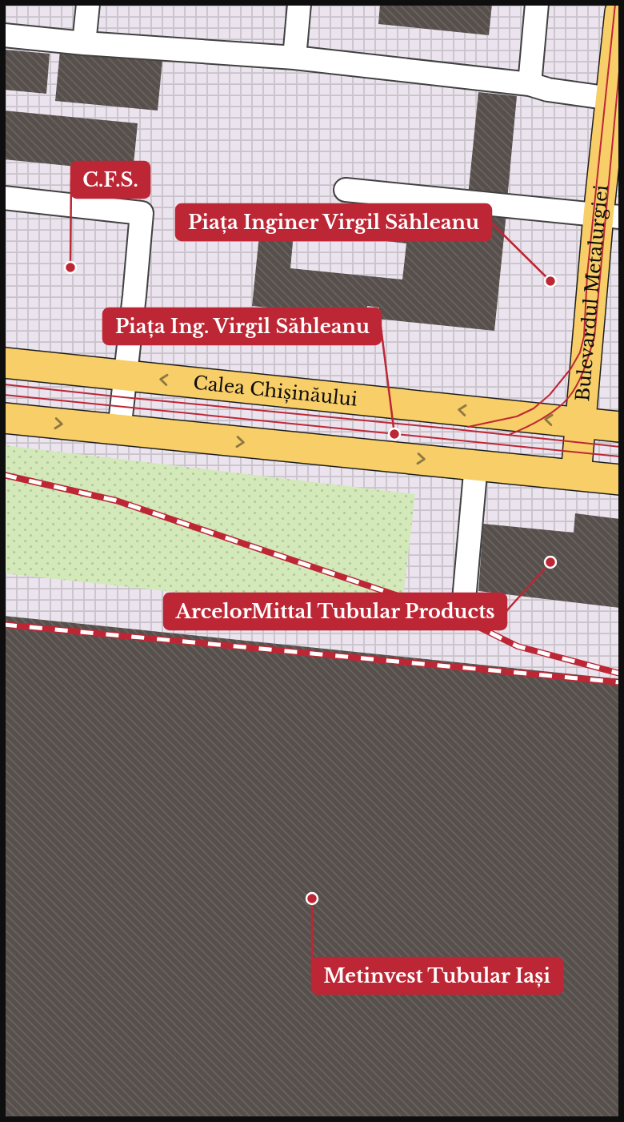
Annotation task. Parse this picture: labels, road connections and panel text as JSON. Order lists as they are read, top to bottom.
{
  "streets": {
    "main road": ["Bulevardul Metalurgiei", "Calea Chișinăului"]
  },
  "crossings": [
    ["Bulevardul Metalurgiei", "Calea Chișinăului"]
  ],
  "places": [
    "C.F.S.",
    "Piața Inginer Virgil Săhleanu",
    "Piața Ing. Virgil Săhleanu",
    "ArcelorMittal Tubular Products",
    "Metinvest Tubular Iași"
  ]
}
